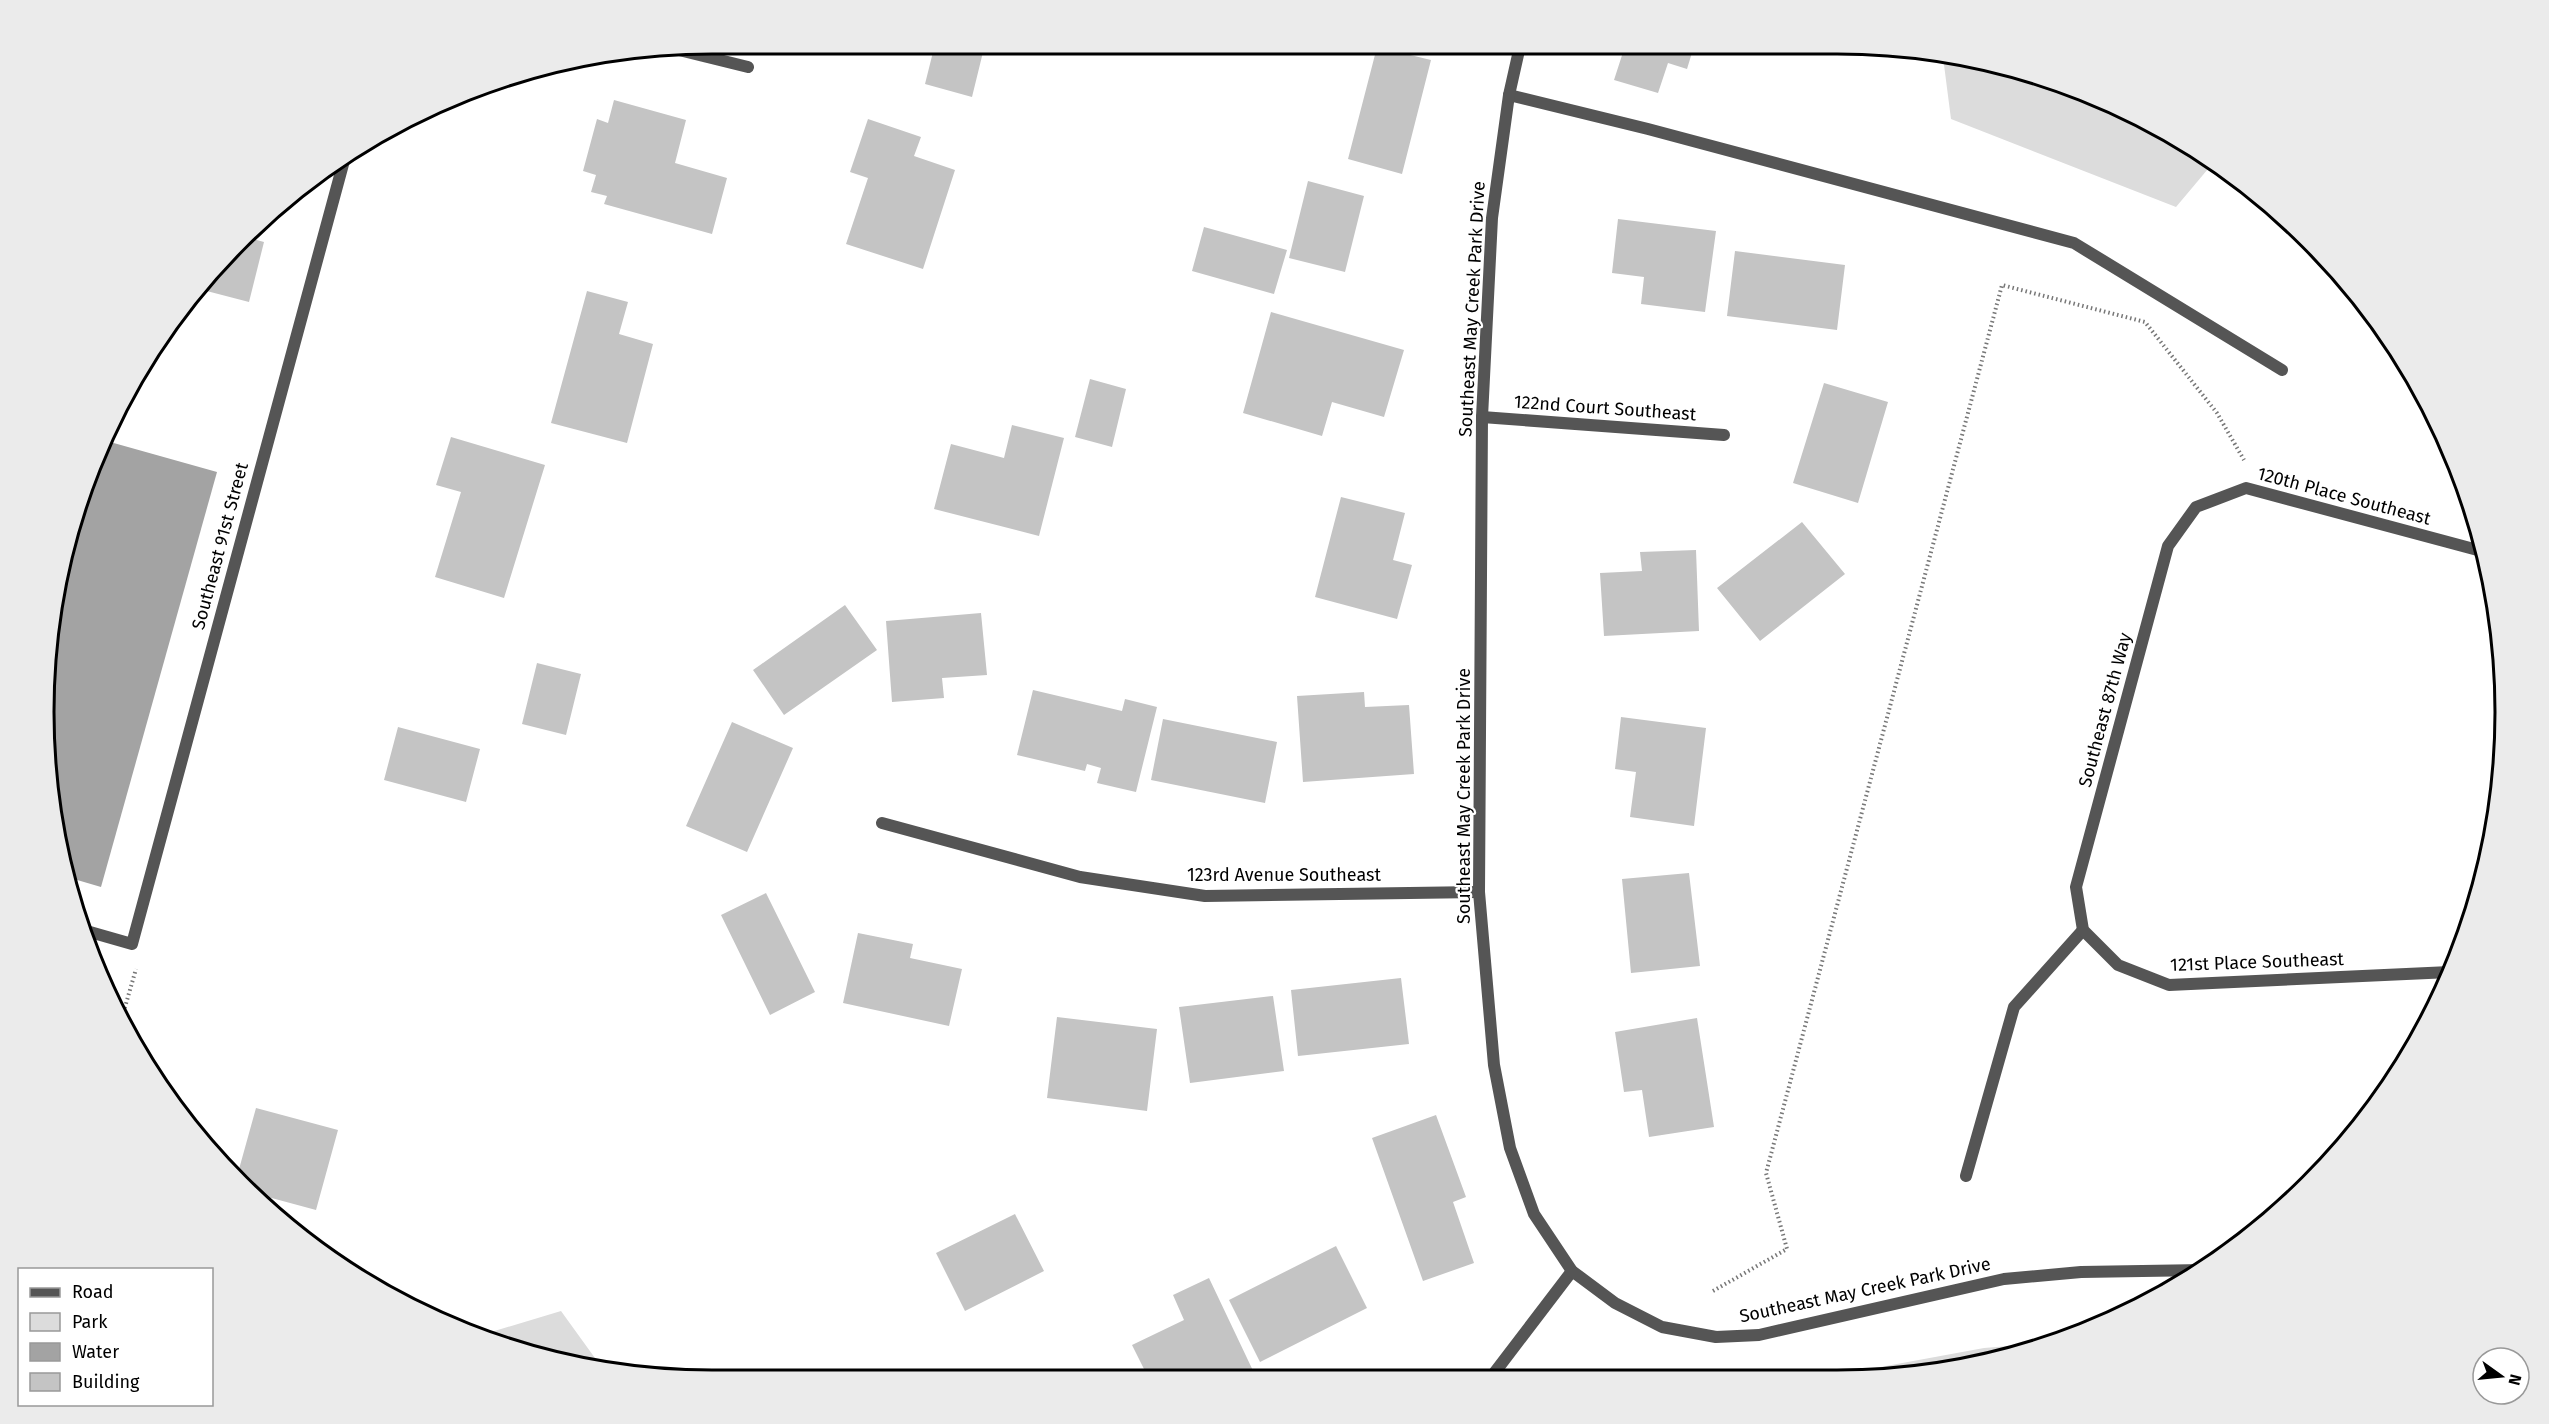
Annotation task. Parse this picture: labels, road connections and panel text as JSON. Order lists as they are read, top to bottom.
{
  "streets": {
    "street": [
      "Southeast May Creek Park Drive",
      "122nd Court Southeast",
      "120th Place Southeast",
      "Southeast 91st Street",
      "Southeast 87th Way",
      "123rd Avenue Southeast",
      "121st Place Southeast"
    ]
  },
  "crossings": [
    ["Southeast May Creek Park Drive", "122nd Court Southeast"],
    ["Southeast May Creek Park Drive", "123rd Avenue Southeast"],
    ["120th Place Southeast", "Southeast 87th Way"],
    ["Southeast 87th Way", "121st Place Southeast"]
  ],
  "legend": [
    "Road",
    "Park",
    "Water",
    "Building"
  ],
  "north": "right"
}
